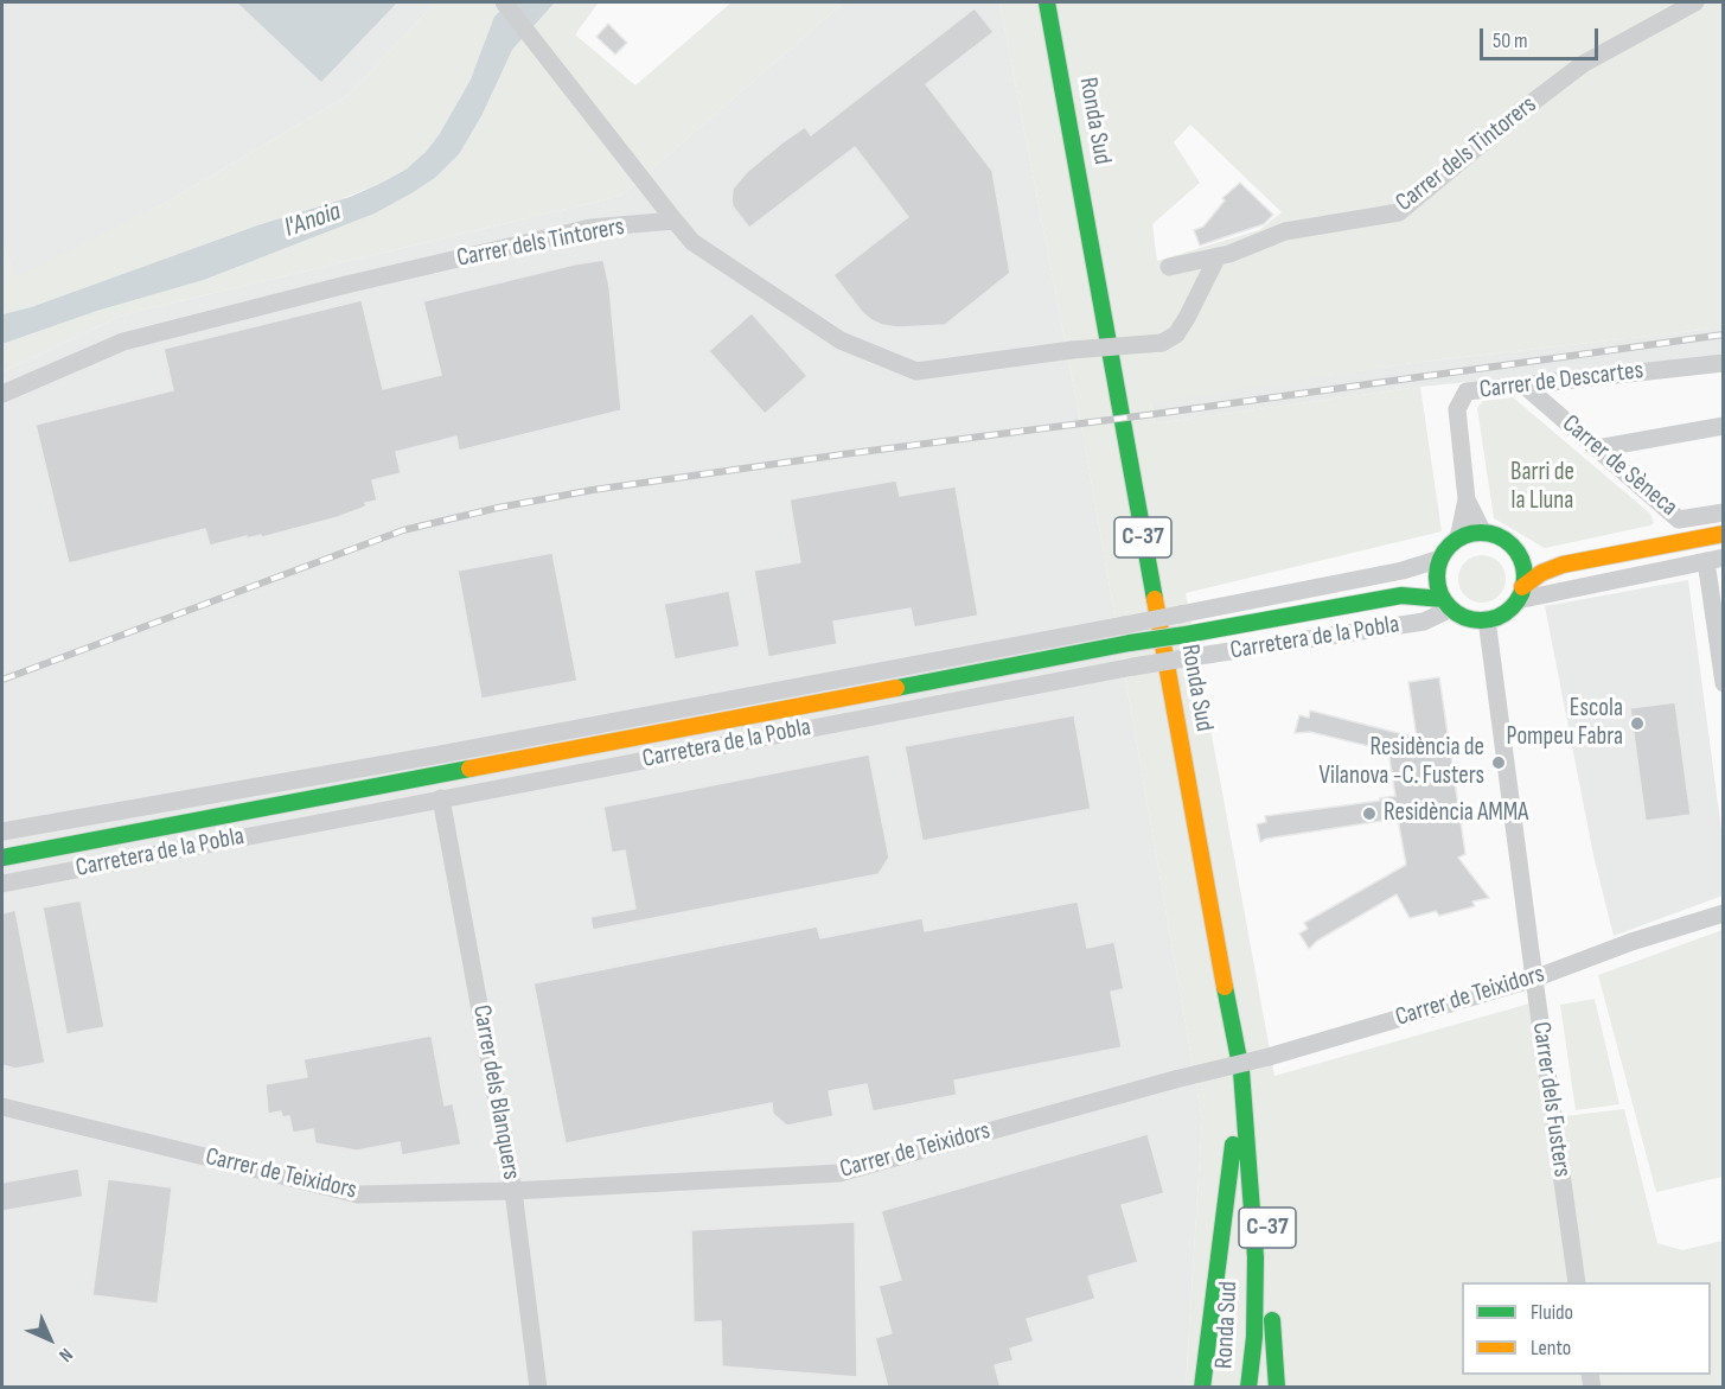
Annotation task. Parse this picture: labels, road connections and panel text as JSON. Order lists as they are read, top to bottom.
{
  "streets": {
    "main road": ["Ronda Sud", "C-37", "Carretera de la Pobla"],
    "street": [
      "Carrer dels Tintorers",
      "Carrer de Descartes",
      "Carrer de Sèneca",
      "Carrer de Teixidors",
      "Carrer dels Blanquers",
      "Carrer dels Fusters"
    ]
  },
  "crossings": [
    ["Ronda Sud", "C-37"],
    ["Carrer de Descartes", "Carrer de Sèneca"],
    ["Carrer de Descartes", "Carretera de la Pobla"],
    ["Carrer de Descartes", "Carrer dels Fusters"],
    ["Carretera de la Pobla", "Carrer dels Blanquers"],
    ["Carretera de la Pobla", "Carrer dels Fusters"],
    ["Carrer de Teixidors", "Carrer dels Blanquers"],
    ["Carrer de Teixidors", "Carrer dels Fusters"]
  ],
  "water": ["l'Anoia"],
  "parks": ["Barri de la Lluna"],
  "places": ["Escola Pompeu Fabra", "Residència de Vilanova -C. Fusters", "Residència AMMA"],
  "legend": ["Fluido", "Lento"],
  "scale_bar": "50 m",
  "north": "bottom right"
}
